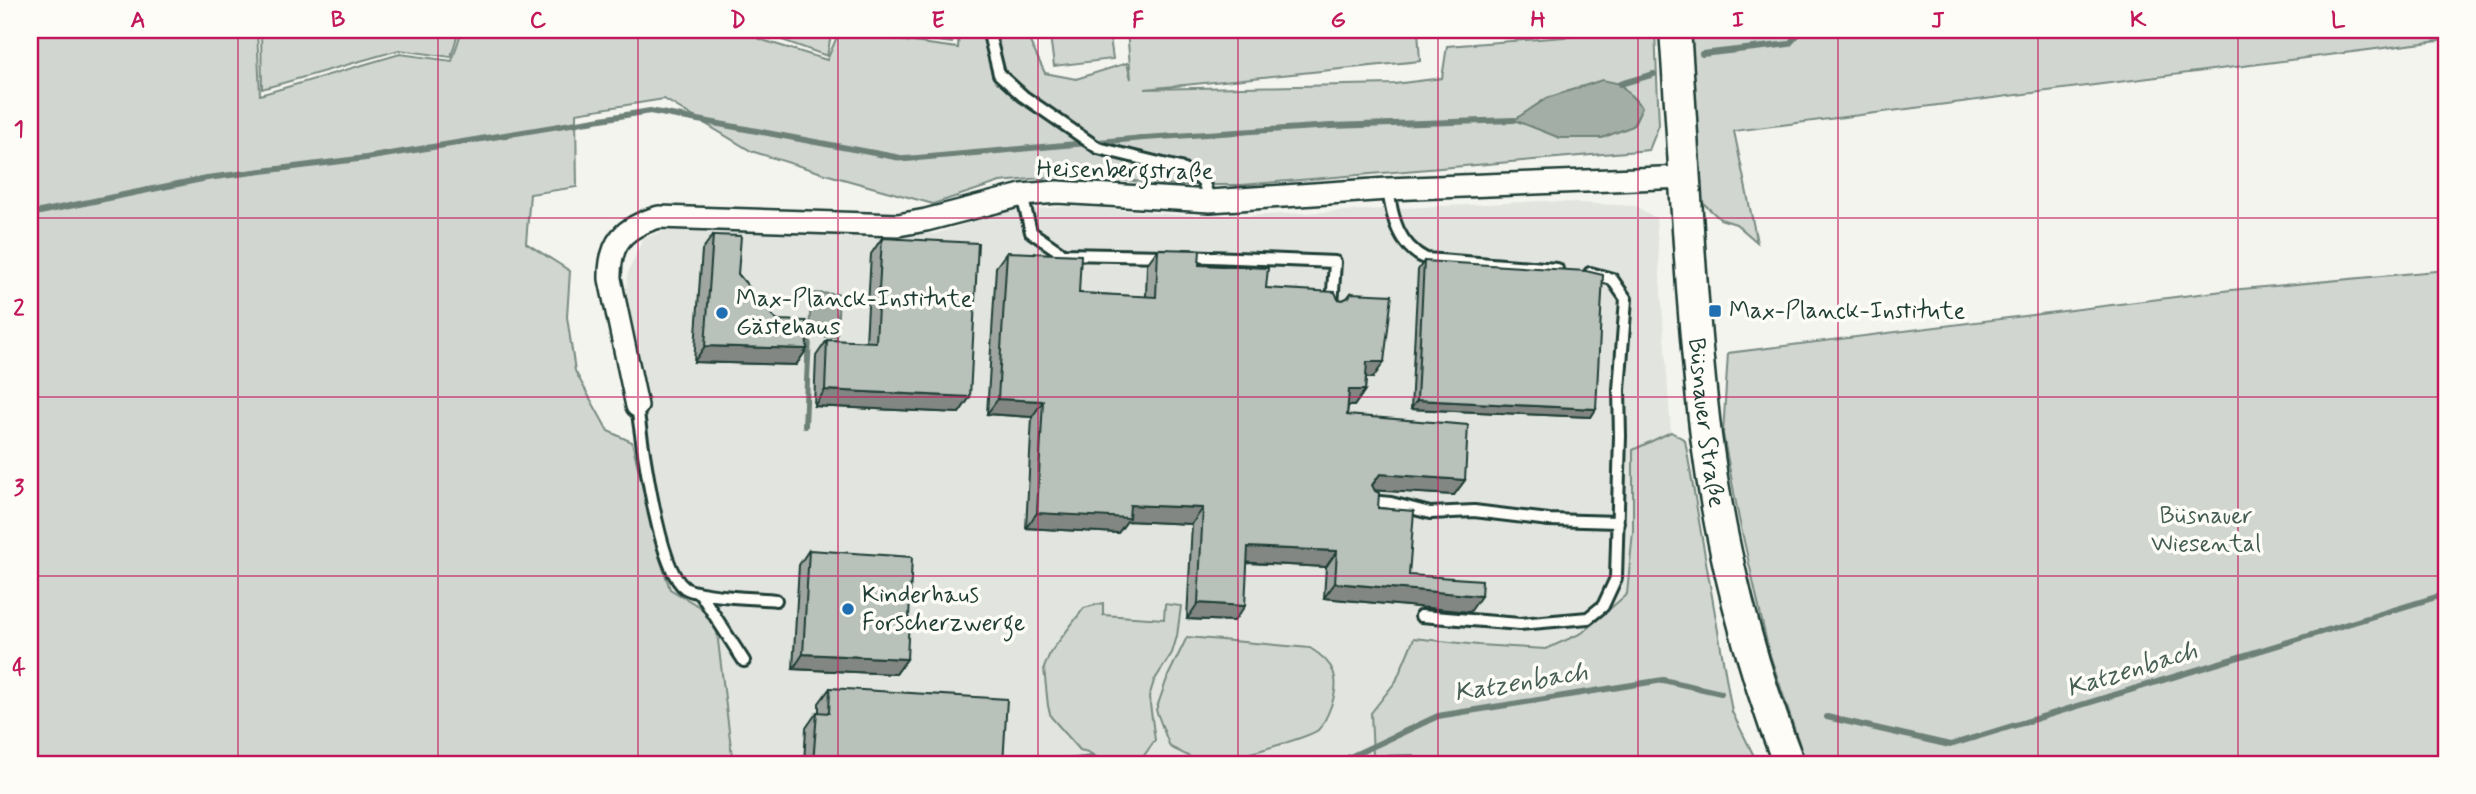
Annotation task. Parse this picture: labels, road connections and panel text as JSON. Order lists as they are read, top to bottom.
{
  "streets": {
    "street": ["Heisenbergstraße", "Büsnauer Straße"]
  },
  "crossings": [
    ["Heisenbergstraße", "Büsnauer Straße"]
  ],
  "water": ["Katzenbach"],
  "parks": ["Büsnauer Wiesental"],
  "places": {
    "transit": ["Max-Planck-Institute"],
    "other": ["Max-Planck-Institute Gästehaus", "Kinderhaus Forscherzwerge"]
  },
  "grid": {
    "columns": [
      "A",
      "B",
      "C",
      "D",
      "E",
      "F",
      "G",
      "H",
      "I",
      "J",
      "K",
      "L"
    ],
    "rows": [
      "1",
      "2",
      "3",
      "4"
    ]
  }
}
